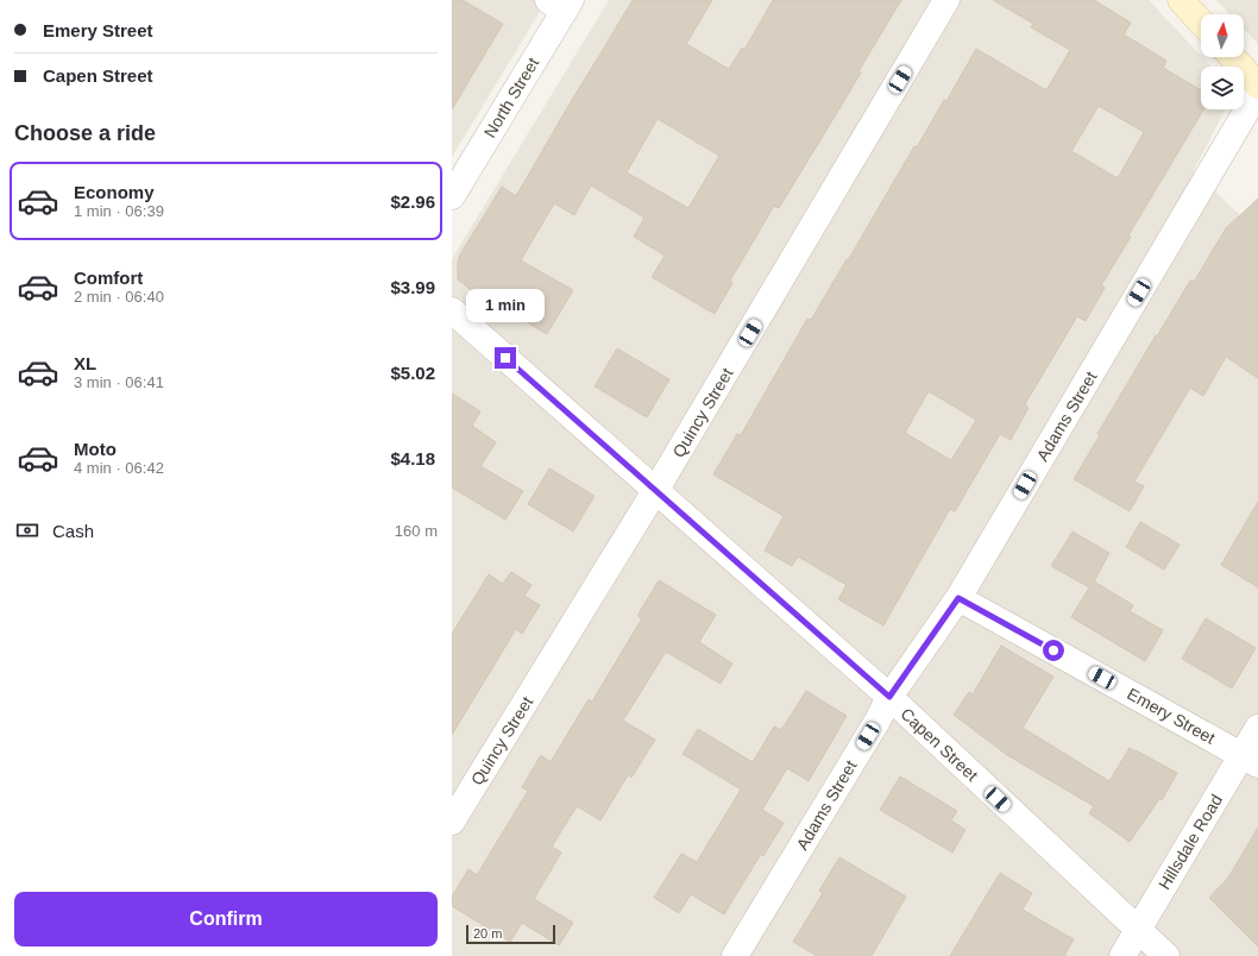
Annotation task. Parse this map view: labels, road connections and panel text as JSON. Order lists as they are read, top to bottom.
{
  "streets": {
    "street": [
      "North Street",
      "Quincy Street",
      "Adams Street",
      "Emery Street",
      "Capen Street",
      "Hillsdale Road"
    ]
  },
  "crossings": [
    ["Quincy Street", "Capen Street"],
    ["Adams Street", "Emery Street"],
    ["Adams Street", "Capen Street"],
    ["Emery Street", "Hillsdale Road"],
    ["Capen Street", "Hillsdale Road"]
  ],
  "scale_bar": "20 m",
  "north": "top",
  "page": {
    "banner": ["Emery Street", "Capen Street"],
    "heading": "Choose a ride",
    "list": [
      {
        "name": "Economy",
        "note": "1 min · 06:39",
        "value": "$2.96"
      },
      {
        "name": "Comfort",
        "note": "2 min · 06:40",
        "value": "$3.99"
      },
      {
        "name": "XL",
        "note": "3 min · 06:41",
        "value": "$5.02"
      },
      {
        "name": "Moto",
        "note": "4 min · 06:42",
        "value": "$4.18"
      }
    ],
    "bubble": "1 min",
    "pay": ["Cash", "160 m"],
    "buttons": "Confirm",
    "scale": "20 m"
  }
}
